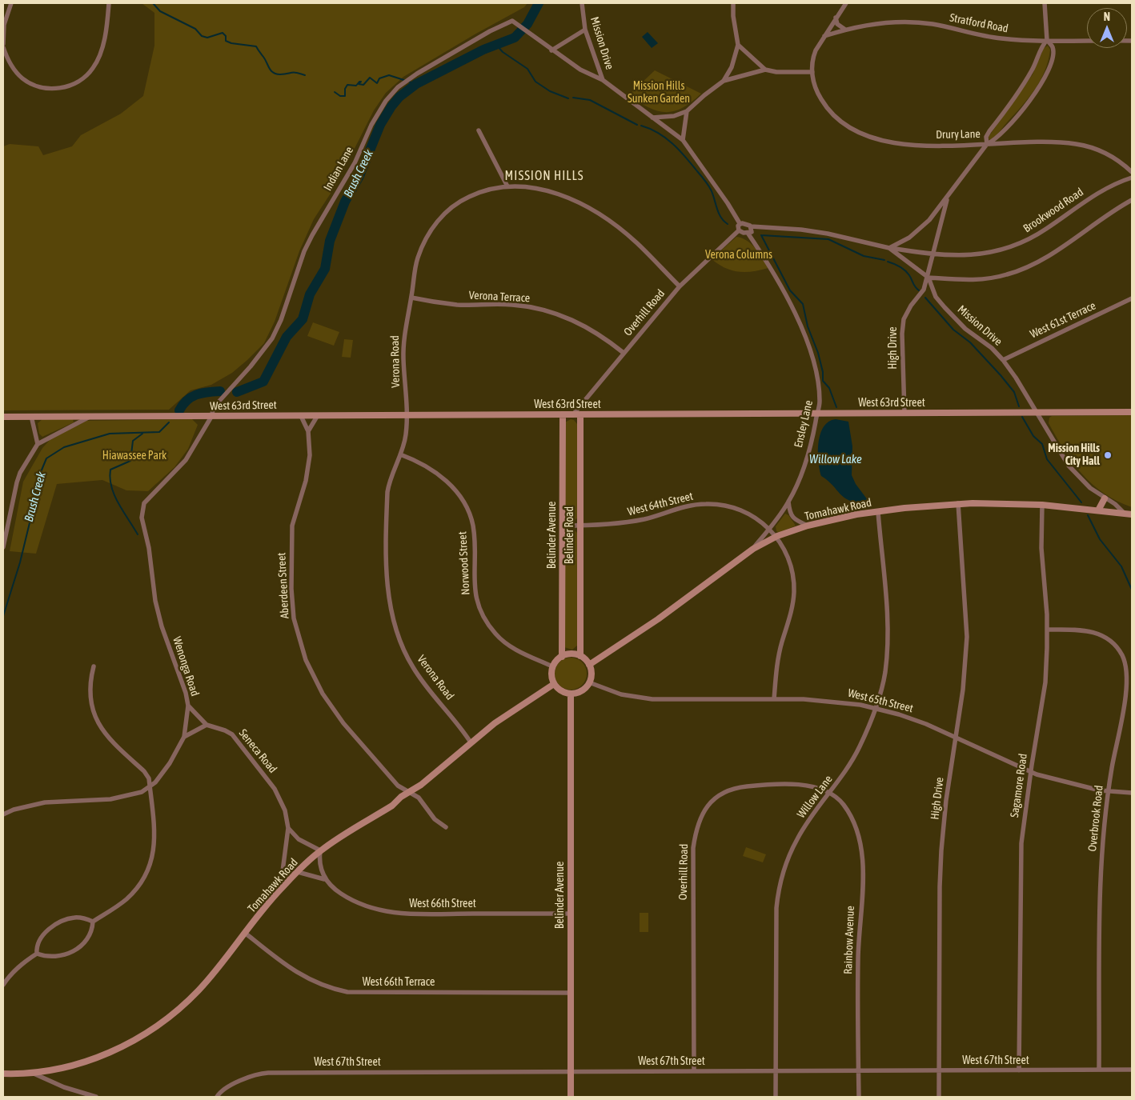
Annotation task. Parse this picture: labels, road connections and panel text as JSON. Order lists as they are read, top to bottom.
{
  "streets": {
    "street": [
      "Stratford Road",
      "Mission Drive",
      "Drury Lane",
      "Indian Lane",
      "Brookwood Road",
      "Verona Terrace",
      "Overhill Road",
      "West 61st Terrace",
      "High Drive",
      "Verona Road",
      "West 63rd Street",
      "Ensley Lane",
      "West 64th Street",
      "Tomahawk Road",
      "Belinder Avenue",
      "Belinder Road",
      "Norwood Street",
      "Aberdeen Street",
      "Wenonga Road",
      "West 65th Street",
      "Seneca Road",
      "Sagamore Road",
      "Willow Lane",
      "Overbrook Road",
      "West 66th Street",
      "Rainbow Avenue",
      "West 66th Terrace",
      "West 67th Street"
    ]
  },
  "crossings": [
    ["Stratford Road", "High Drive"],
    ["Mission Drive", "Indian Lane"],
    ["Mission Drive", "West 61st Terrace"],
    ["Mission Drive", "High Drive"],
    ["Mission Drive", "West 63rd Street"],
    ["Mission Drive", "Tomahawk Road"],
    ["Drury Lane", "High Drive"],
    ["Indian Lane", "West 63rd Street"],
    ["Indian Lane", "Wenonga Road"],
    ["Brookwood Road", "High Drive"],
    ["Verona Terrace", "Overhill Road"],
    ["Verona Terrace", "Verona Road"],
    ["Overhill Road", "Verona Road"],
    ["Overhill Road", "West 63rd Street"],
    ["Overhill Road", "Willow Lane"],
    ["Overhill Road", "Rainbow Avenue"],
    ["Overhill Road", "West 67th Street"],
    ["High Drive", "West 63rd Street"],
    ["High Drive", "Tomahawk Road"],
    ["High Drive", "West 65th Street"],
    ["High Drive", "West 67th Street"],
    ["Verona Road", "West 63rd Street"],
    ["Verona Road", "Tomahawk Road"],
    ["Verona Road", "Norwood Street"],
    ["West 63rd Street", "Ensley Lane"],
    ["West 63rd Street", "Belinder Avenue"],
    ["West 63rd Street", "Belinder Road"],
    ["West 63rd Street", "Aberdeen Street"],
    ["West 63rd Street", "Wenonga Road"],
    ["Ensley Lane", "West 64th Street"],
    ["Ensley Lane", "Tomahawk Road"],
    ["West 64th Street", "Tomahawk Road"],
    ["West 64th Street", "Belinder Avenue"],
    ["West 64th Street", "Belinder Road"],
    ["Tomahawk Road", "Belinder Avenue"],
    ["Tomahawk Road", "Belinder Road"],
    ["Tomahawk Road", "Norwood Street"],
    ["Tomahawk Road", "Aberdeen Street"],
    ["Tomahawk Road", "West 65th Street"],
    ["Tomahawk Road", "Seneca Road"],
    ["Tomahawk Road", "Sagamore Road"],
    ["Tomahawk Road", "Willow Lane"],
    ["Tomahawk Road", "West 66th Street"],
    ["Tomahawk Road", "West 66th Terrace"],
    ["Belinder Avenue", "Belinder Road"],
    ["Belinder Avenue", "Norwood Street"],
    ["Belinder Avenue", "West 65th Street"],
    ["Belinder Avenue", "West 66th Street"],
    ["Belinder Avenue", "West 66th Terrace"],
    ["Belinder Avenue", "West 67th Street"],
    ["Belinder Road", "Norwood Street"],
    ["Belinder Road", "West 65th Street"],
    ["Norwood Street", "West 65th Street"],
    ["West 65th Street", "Sagamore Road"],
    ["West 65th Street", "Willow Lane"],
    ["West 65th Street", "Overbrook Road"],
    ["Sagamore Road", "Overbrook Road"],
    ["Sagamore Road", "West 67th Street"],
    ["Willow Lane", "Rainbow Avenue"],
    ["Willow Lane", "West 67th Street"],
    ["Overbrook Road", "West 67th Street"],
    ["Rainbow Avenue", "West 67th Street"]
  ],
  "districts": ["MISSION HILLS"],
  "water": ["Brush Creek", "Willow Lake"],
  "parks": ["Mission Hills Sunken Garden", "Verona Columns", "Hiawassee Park"],
  "places": ["Mission Hills City Hall"],
  "north": "top"
}
